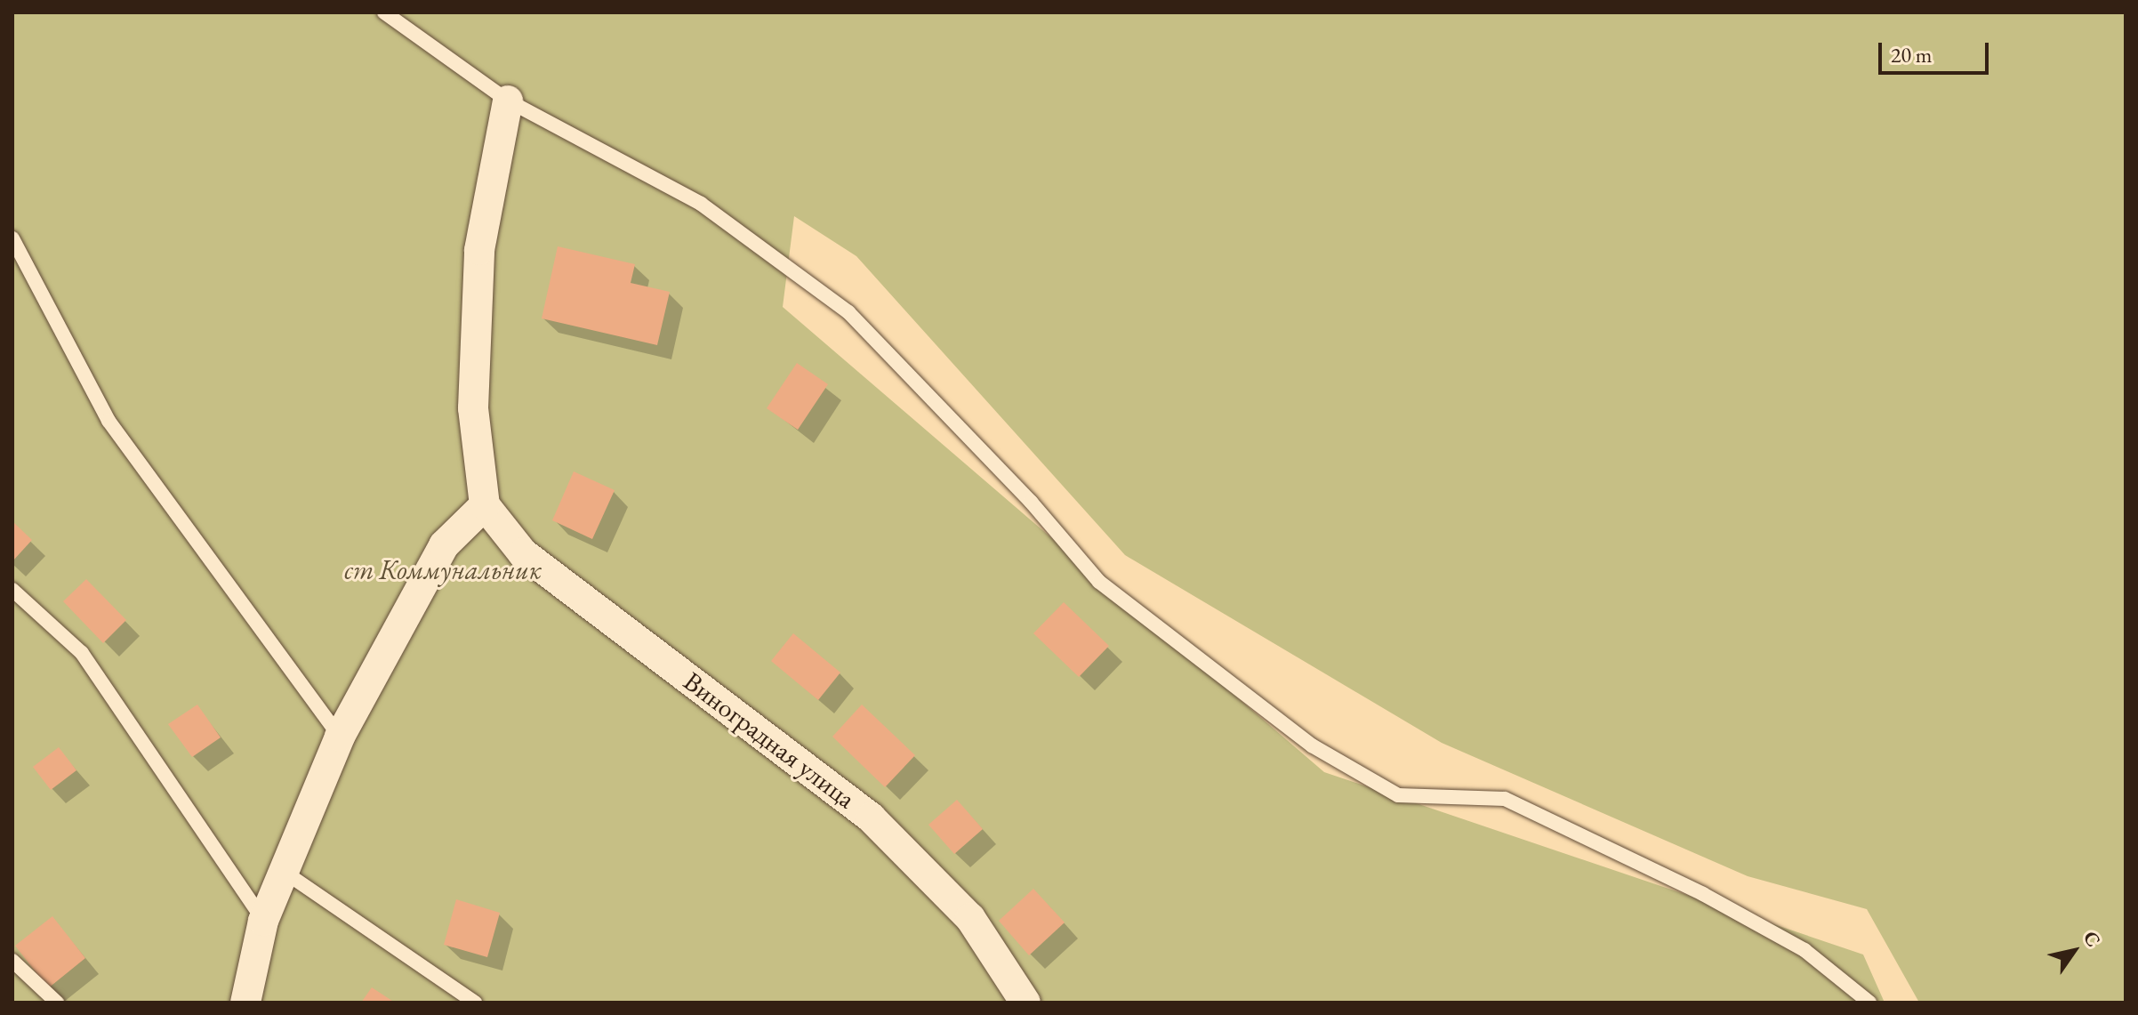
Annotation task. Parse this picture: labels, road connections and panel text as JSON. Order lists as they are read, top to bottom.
{
  "streets": {
    "street": ["Виноградная улица"]
  },
  "parks": ["ст Коммунальник"],
  "scale_bar": "20 m",
  "north": "top right"
}
